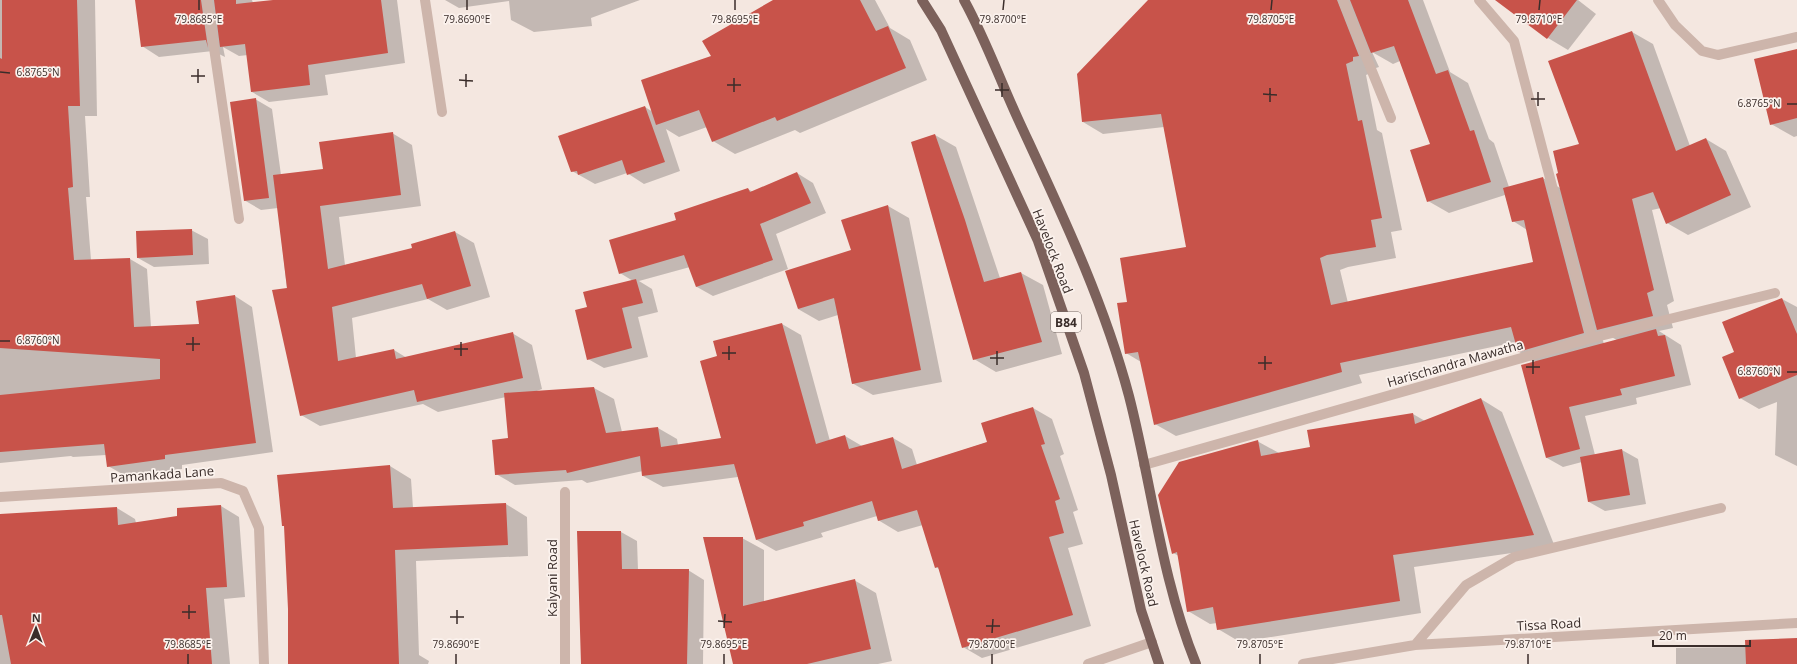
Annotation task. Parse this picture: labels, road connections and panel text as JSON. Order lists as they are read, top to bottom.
{
  "streets": {
    "main road": ["Havelock Road", "B84"],
    "street": [
      "Harischandra Mawatha",
      "Pamankada Lane",
      "Kalyani Road",
      "Tissa Road"
    ]
  },
  "crossings": [
    ["Havelock Road", "Harischandra Mawatha"]
  ],
  "scale_bar": "20 m",
  "north": "top",
  "coordinates": [
    "79.8685°E",
    "79.8690°E",
    "79.8695°E",
    "79.8700°E",
    "79.8705°E",
    "79.8710°E",
    "6.8765°N",
    "6.8760°N"
  ]
}
